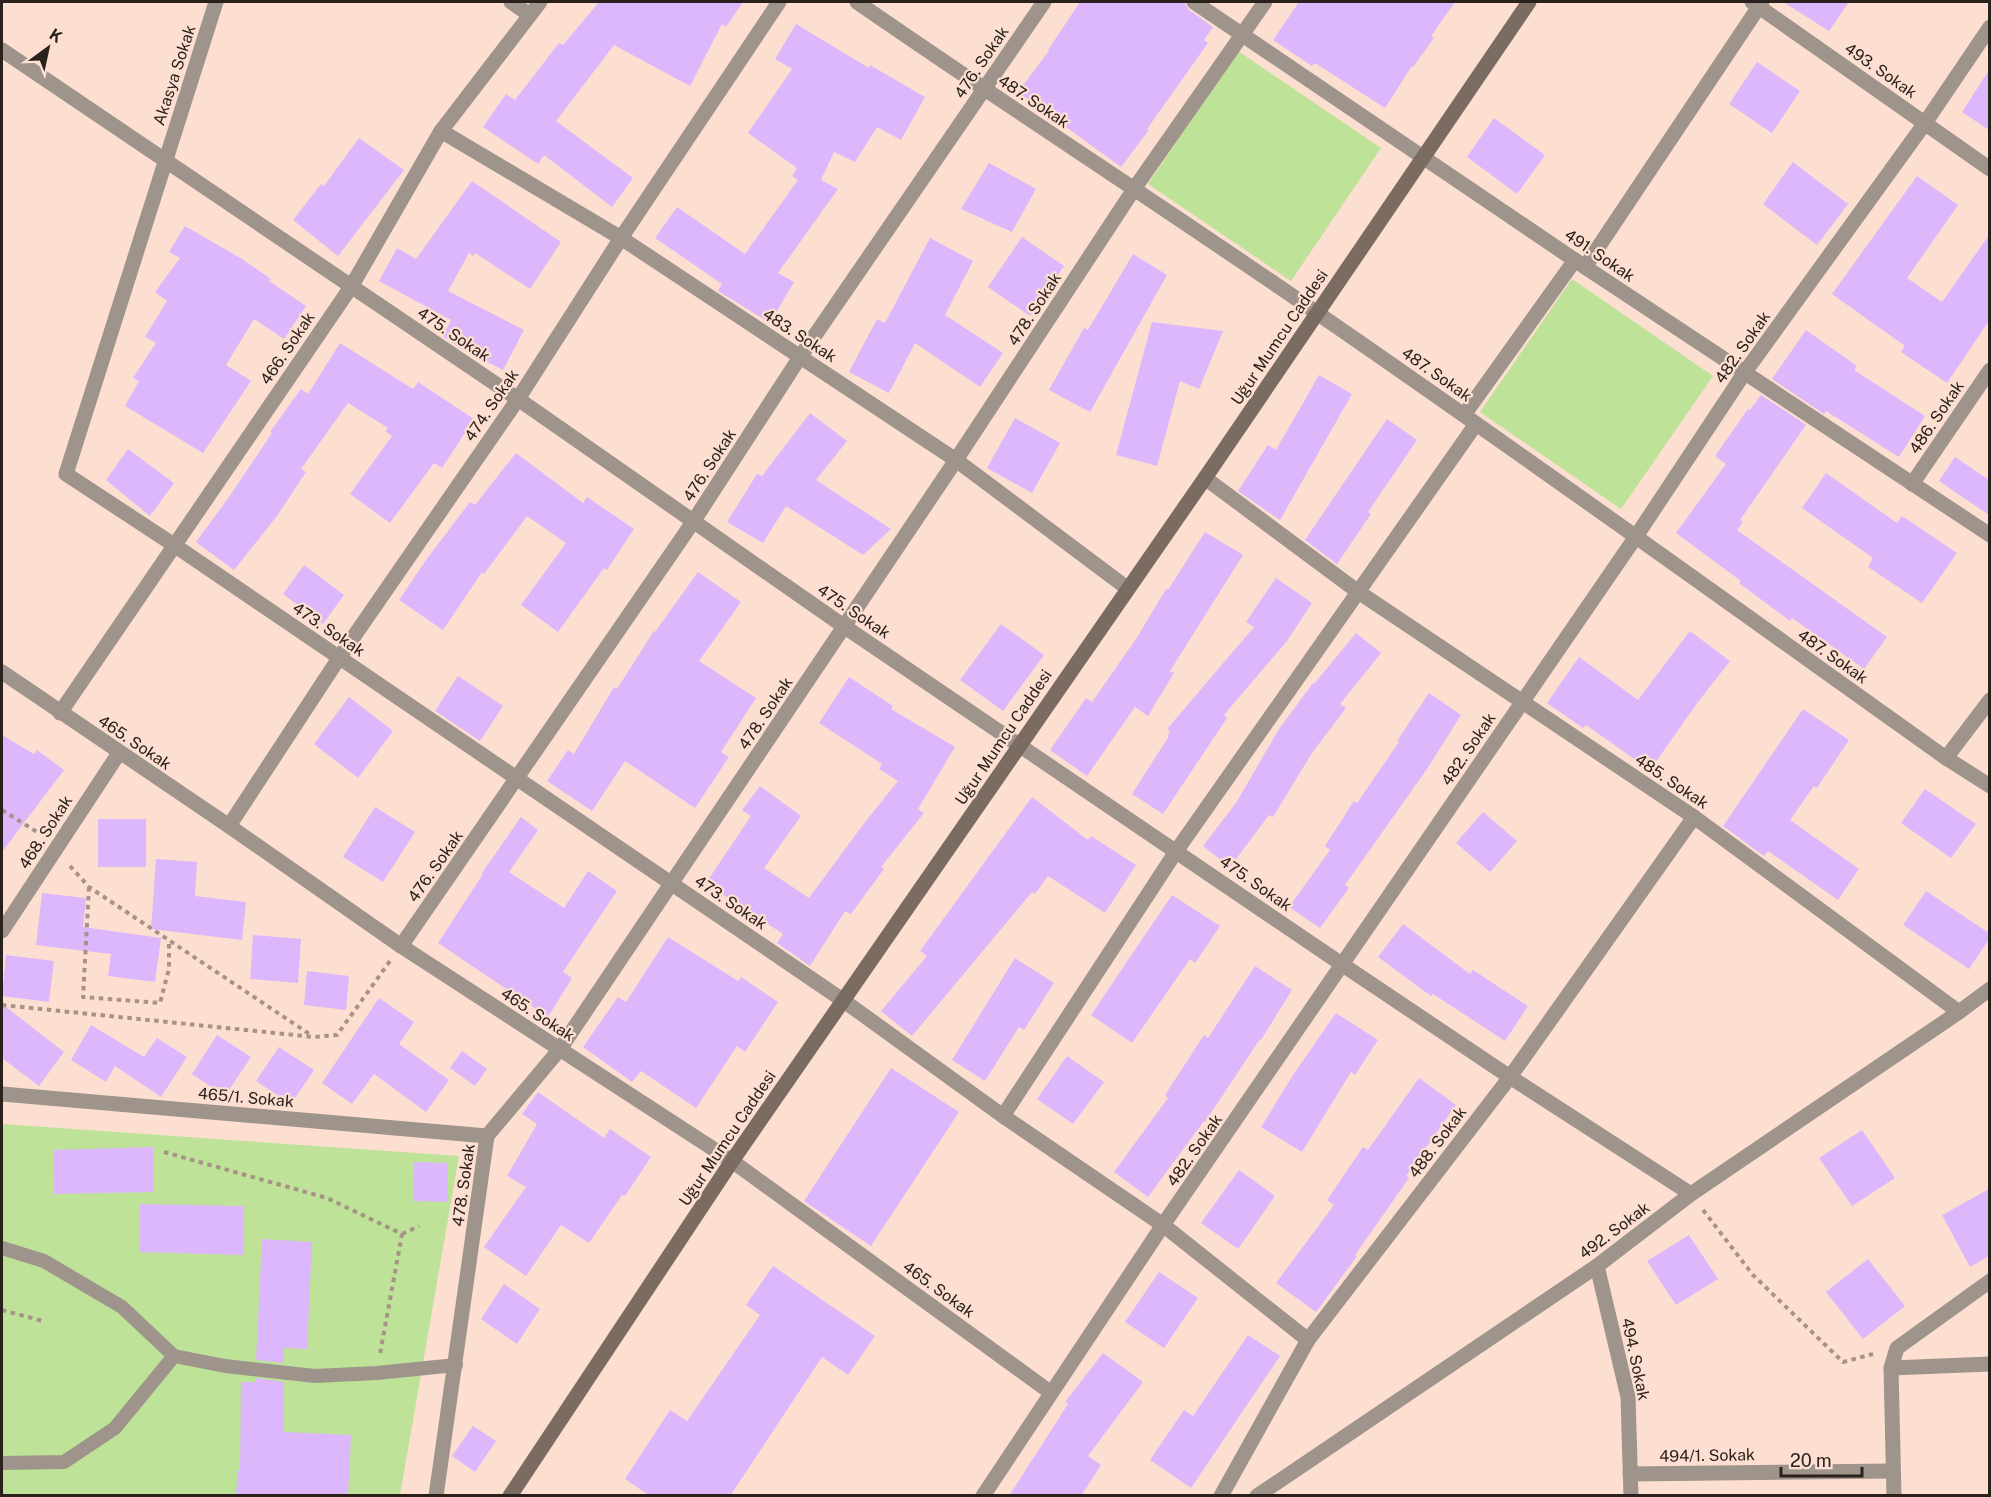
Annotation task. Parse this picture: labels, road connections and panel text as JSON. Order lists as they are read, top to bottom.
{
  "streets": {
    "street": [
      "476. Sokak",
      "493. Sokak",
      "Akasya Sokak",
      "487. Sokak",
      "491. Sokak",
      "478. Sokak",
      "475. Sokak",
      "483. Sokak",
      "Uğur Mumcu Caddesi",
      "482. Sokak",
      "466. Sokak",
      "474. Sokak",
      "486. Sokak",
      "473. Sokak",
      "465. Sokak",
      "485. Sokak",
      "468. Sokak",
      "465/1. Sokak",
      "488. Sokak",
      "492. Sokak",
      "494. Sokak",
      "494/1. Sokak"
    ]
  },
  "crossings": [
    ["476. Sokak", "487. Sokak"],
    ["476. Sokak", "475. Sokak"],
    ["476. Sokak", "483. Sokak"],
    ["476. Sokak", "473. Sokak"],
    ["476. Sokak", "465. Sokak"],
    ["493. Sokak", "482. Sokak"],
    ["Akasya Sokak", "475. Sokak"],
    ["Akasya Sokak", "473. Sokak"],
    ["487. Sokak", "478. Sokak"],
    ["487. Sokak", "Uğur Mumcu Caddesi"],
    ["487. Sokak", "482. Sokak"],
    ["491. Sokak", "478. Sokak"],
    ["491. Sokak", "Uğur Mumcu Caddesi"],
    ["491. Sokak", "482. Sokak"],
    ["491. Sokak", "486. Sokak"],
    ["478. Sokak", "475. Sokak"],
    ["478. Sokak", "483. Sokak"],
    ["478. Sokak", "473. Sokak"],
    ["478. Sokak", "465. Sokak"],
    ["478. Sokak", "465/1. Sokak"],
    ["475. Sokak", "Uğur Mumcu Caddesi"],
    ["475. Sokak", "482. Sokak"],
    ["475. Sokak", "466. Sokak"],
    ["475. Sokak", "474. Sokak"],
    ["475. Sokak", "473. Sokak"],
    ["475. Sokak", "488. Sokak"],
    ["475. Sokak", "492. Sokak"],
    ["483. Sokak", "Uğur Mumcu Caddesi"],
    ["483. Sokak", "466. Sokak"],
    ["483. Sokak", "474. Sokak"],
    ["Uğur Mumcu Caddesi", "473. Sokak"],
    ["Uğur Mumcu Caddesi", "465. Sokak"],
    ["Uğur Mumcu Caddesi", "485. Sokak"],
    ["482. Sokak", "473. Sokak"],
    ["482. Sokak", "465. Sokak"],
    ["482. Sokak", "485. Sokak"],
    ["466. Sokak", "473. Sokak"],
    ["466. Sokak", "465. Sokak"],
    ["474. Sokak", "473. Sokak"],
    ["474. Sokak", "465. Sokak"],
    ["473. Sokak", "488. Sokak"],
    ["465. Sokak", "468. Sokak"],
    ["485. Sokak", "488. Sokak"],
    ["485. Sokak", "492. Sokak"],
    ["492. Sokak", "494. Sokak"],
    ["494. Sokak", "494/1. Sokak"]
  ],
  "scale_bar": "20 m",
  "north": "top right"
}
